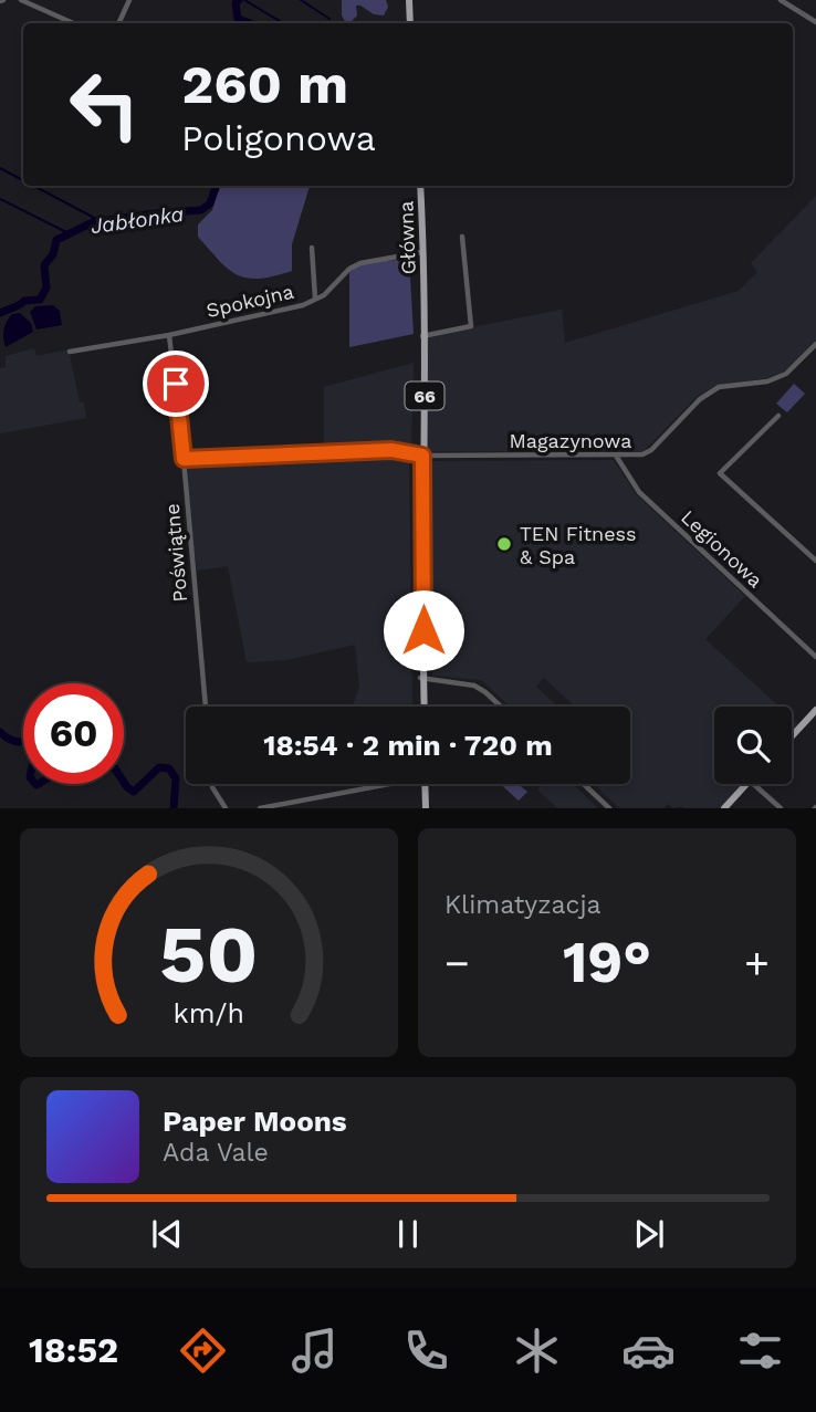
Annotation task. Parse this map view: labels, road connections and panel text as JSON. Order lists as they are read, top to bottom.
{
  "streets": {
    "main road": ["Główna", "66"],
    "street": [
      "Spokojna",
      "Magazynowa",
      "Legionowa",
      "Poświątne"
    ]
  },
  "crossings": [
    ["Główna", "Spokojna"],
    ["Główna", "66"],
    ["Spokojna", "Poświątne"],
    ["66", "Magazynowa"],
    ["Magazynowa", "Legionowa"],
    ["Magazynowa", "Poświątne"]
  ],
  "water": ["Jabłonka"],
  "places": ["TEN Fitness & Spa"],
  "page": {
    "turn": ["260 m", "Poligonowa"],
    "limit": "60",
    "trip": "18:54 · 2 min · 720 m",
    "tile": "Klimatyzacja",
    "heat": ["−", "19°", "+"],
    "song": ["Paper Moons", "Ada Vale"],
    "tabs": "18:52",
    "gauge": ["50", "km/h"]
  }
}
